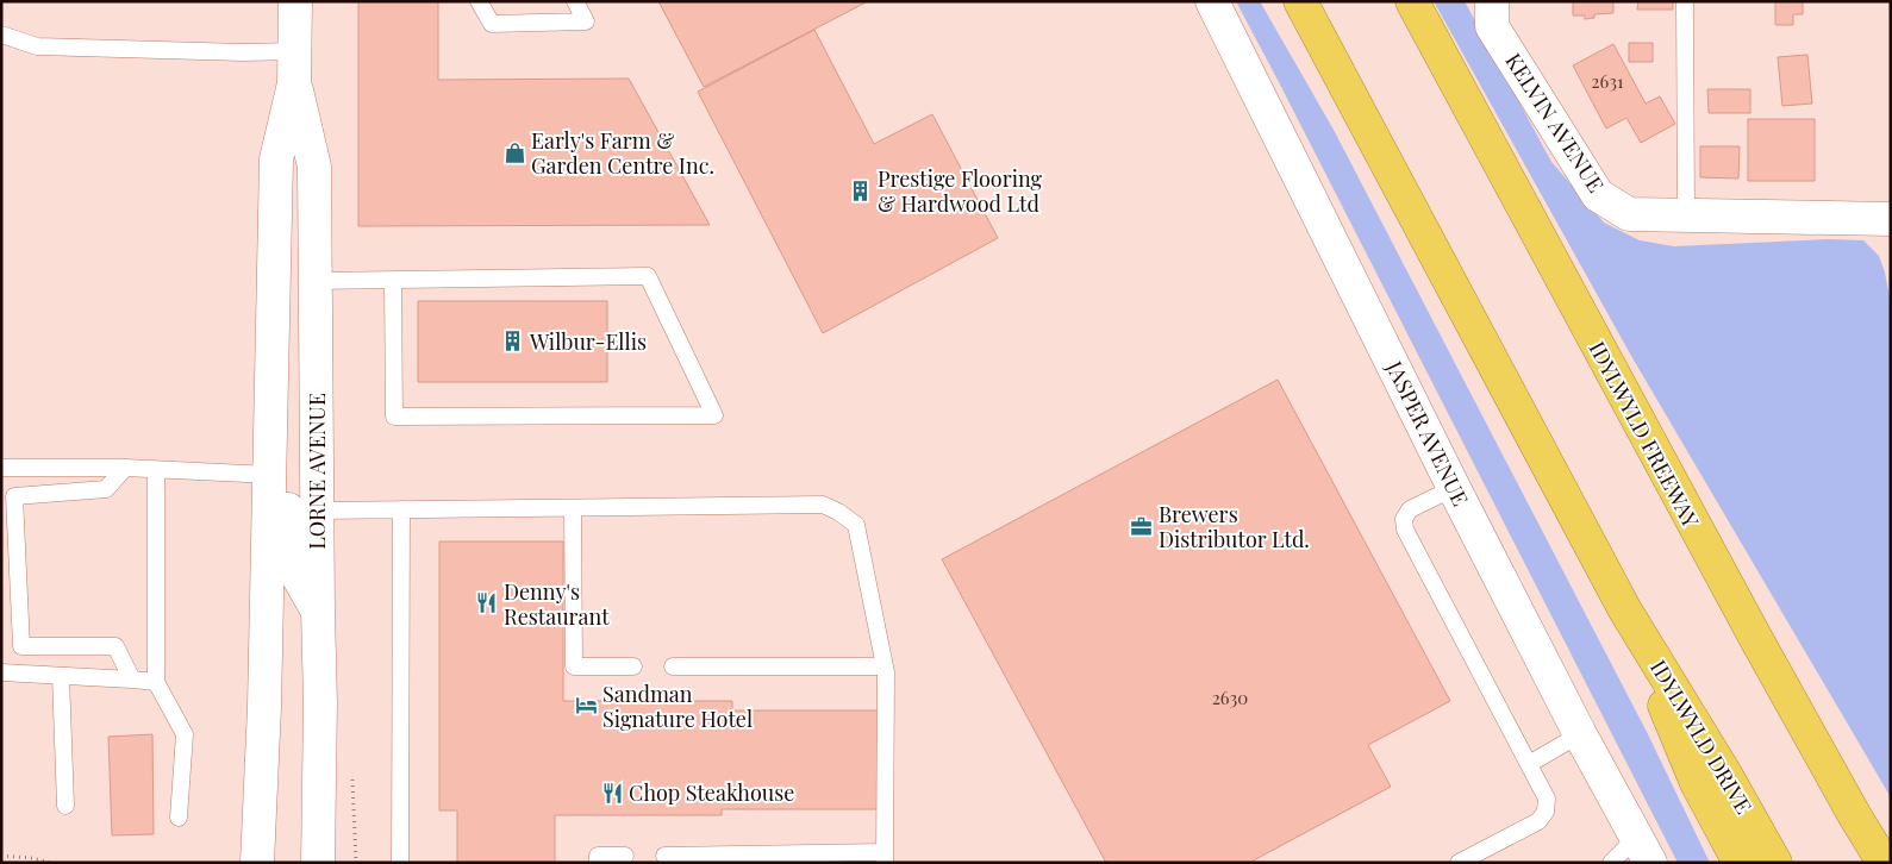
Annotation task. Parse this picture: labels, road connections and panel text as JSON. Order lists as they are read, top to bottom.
{
  "streets": {
    "highway": ["IDYLWYLD FREEWAY", "IDYLWYLD DRIVE"],
    "main road": ["KELVIN AVENUE", "JASPER AVENUE", "LORNE AVENUE"]
  },
  "places": {
    "shop": ["Early's Farm & Garden Centre Inc."],
    "building": ["Prestige Flooring & Hardwood Ltd", "Wilbur-Ellis"],
    "office": ["Brewers Distributor Ltd."],
    "restaurant": ["Denny's Restaurant", "Chop Steakhouse"],
    "hotel": ["Sandman Signature Hotel"]
  },
  "house_numbers": ["2631", "2630"]
}
